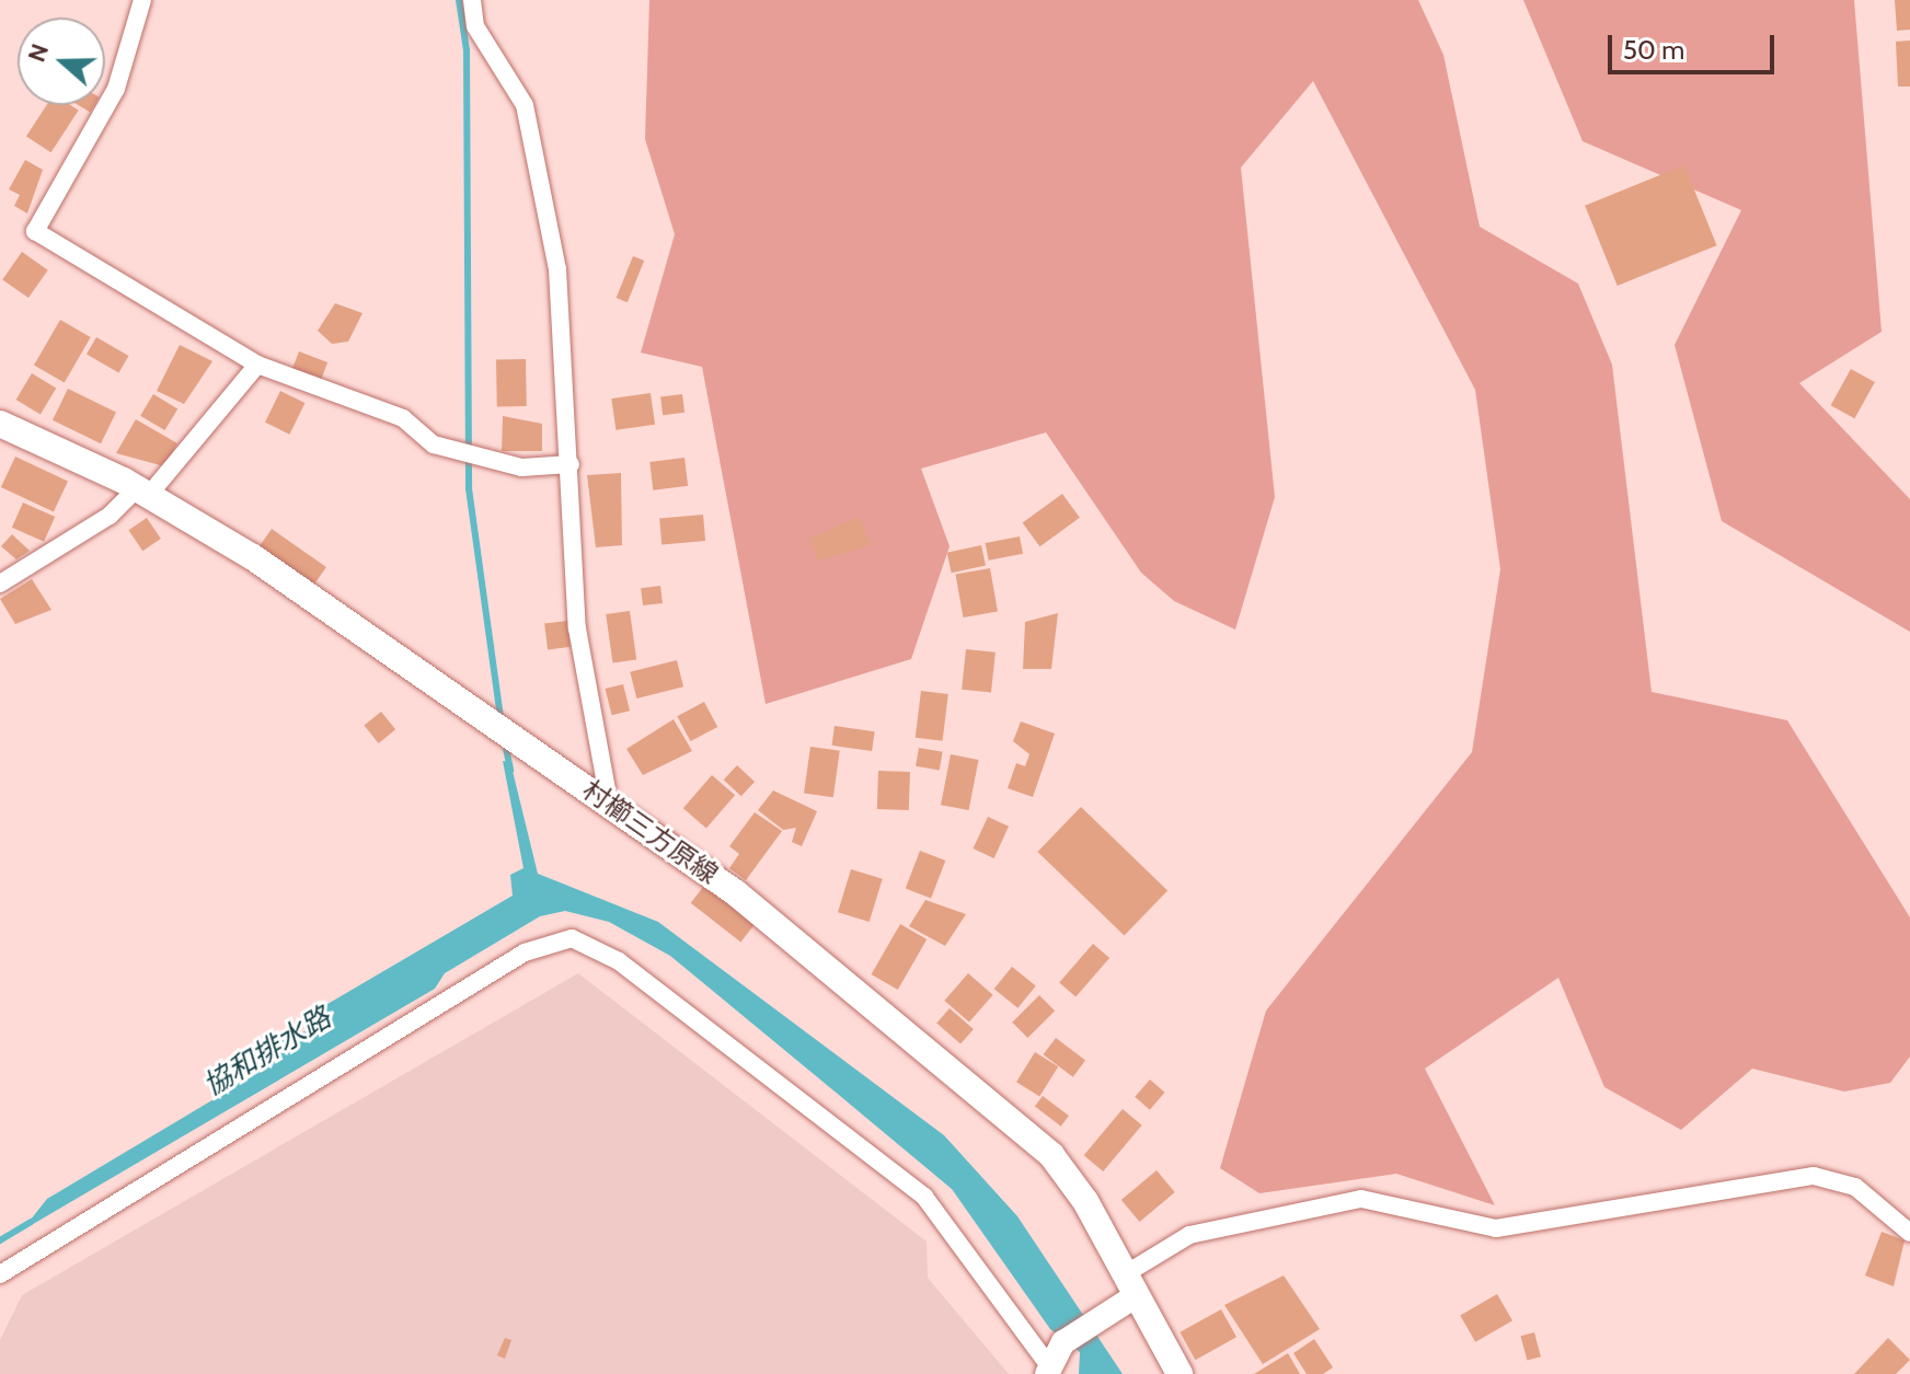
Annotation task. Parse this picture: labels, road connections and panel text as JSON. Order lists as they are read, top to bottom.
{
  "streets": {
    "main road": ["村櫛三方原線"]
  },
  "water": ["協和排水路"],
  "scale_bar": "50 m",
  "north": "left"
}
